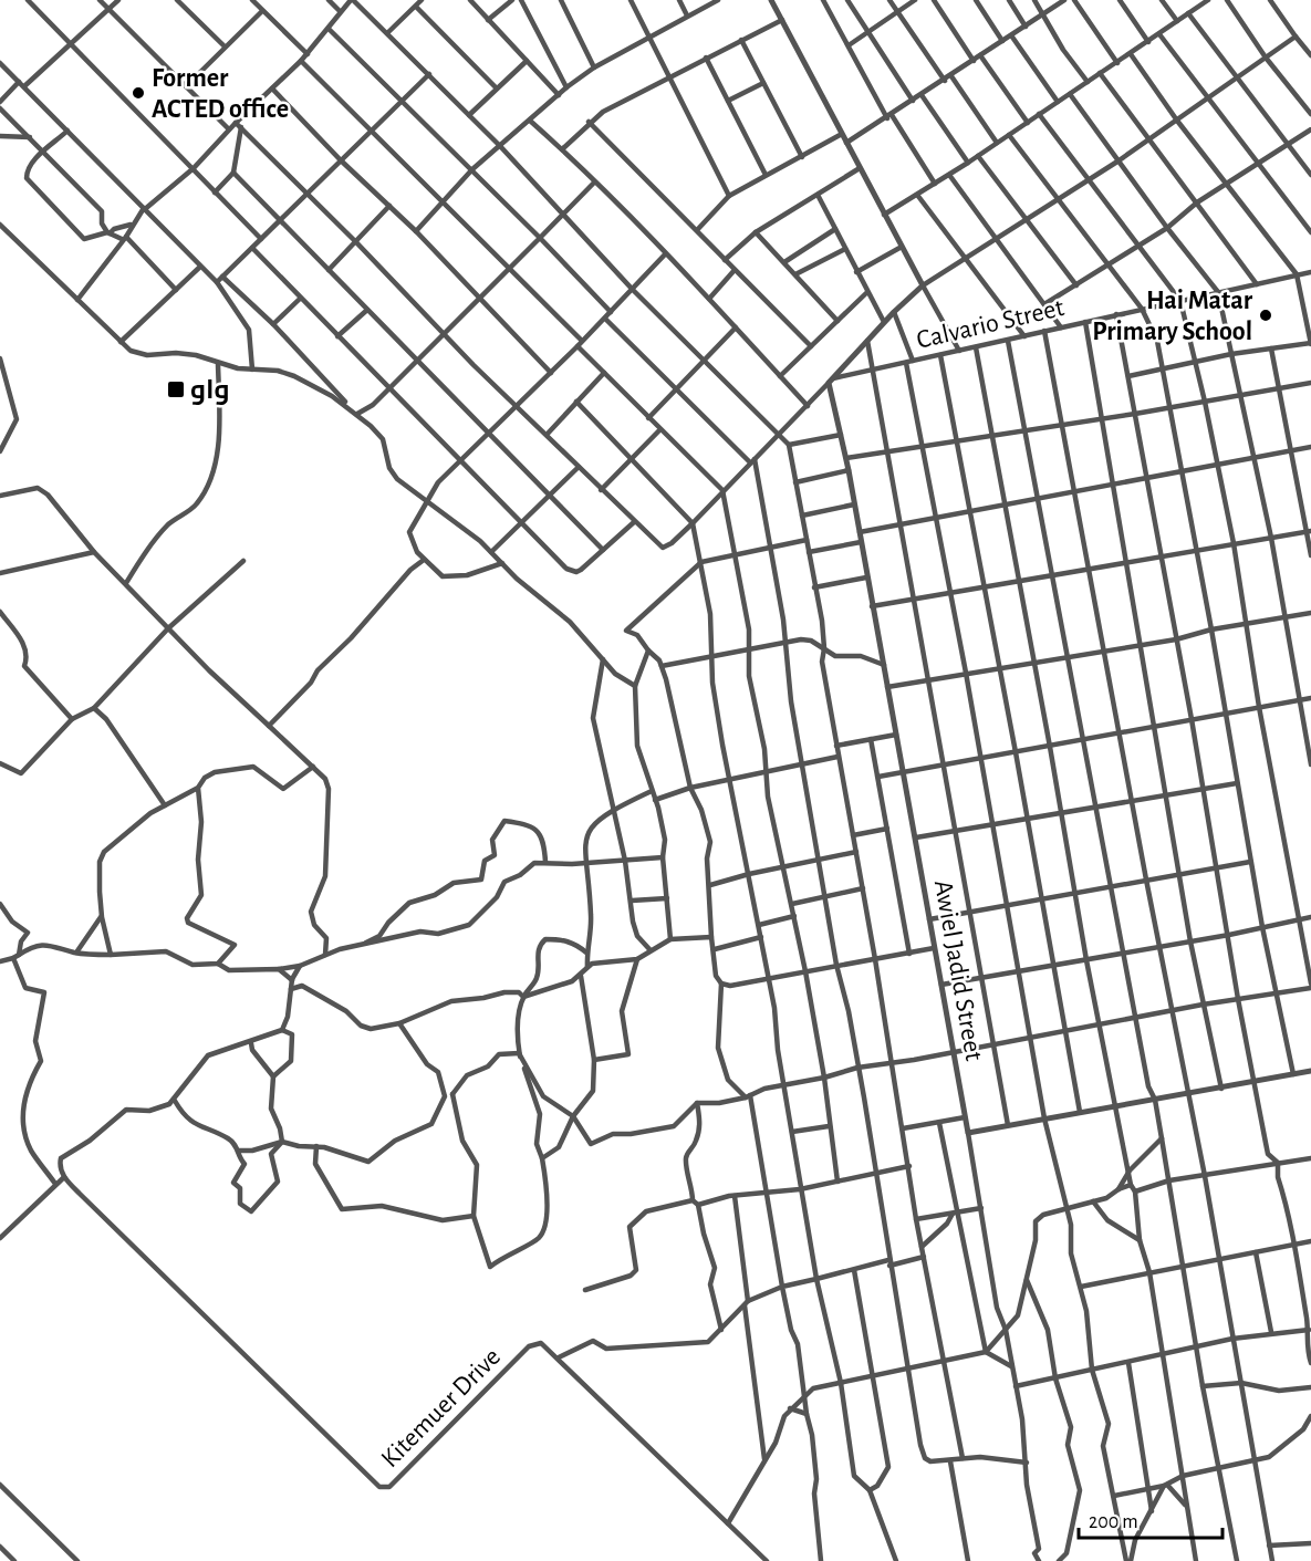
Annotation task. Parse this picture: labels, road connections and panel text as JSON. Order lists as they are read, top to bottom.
{
  "streets": {
    "street": ["Calvario Street", "Awiel Jadid Street", "Kitemuer Drive"]
  },
  "crossings": [
    ["Calvario Street", "Awiel Jadid Street"]
  ],
  "places": {
    "other": ["Former ACTED office", "Hai Matar Primary School"],
    "transit": ["واو"]
  },
  "scale_bar": "200 m"
}
